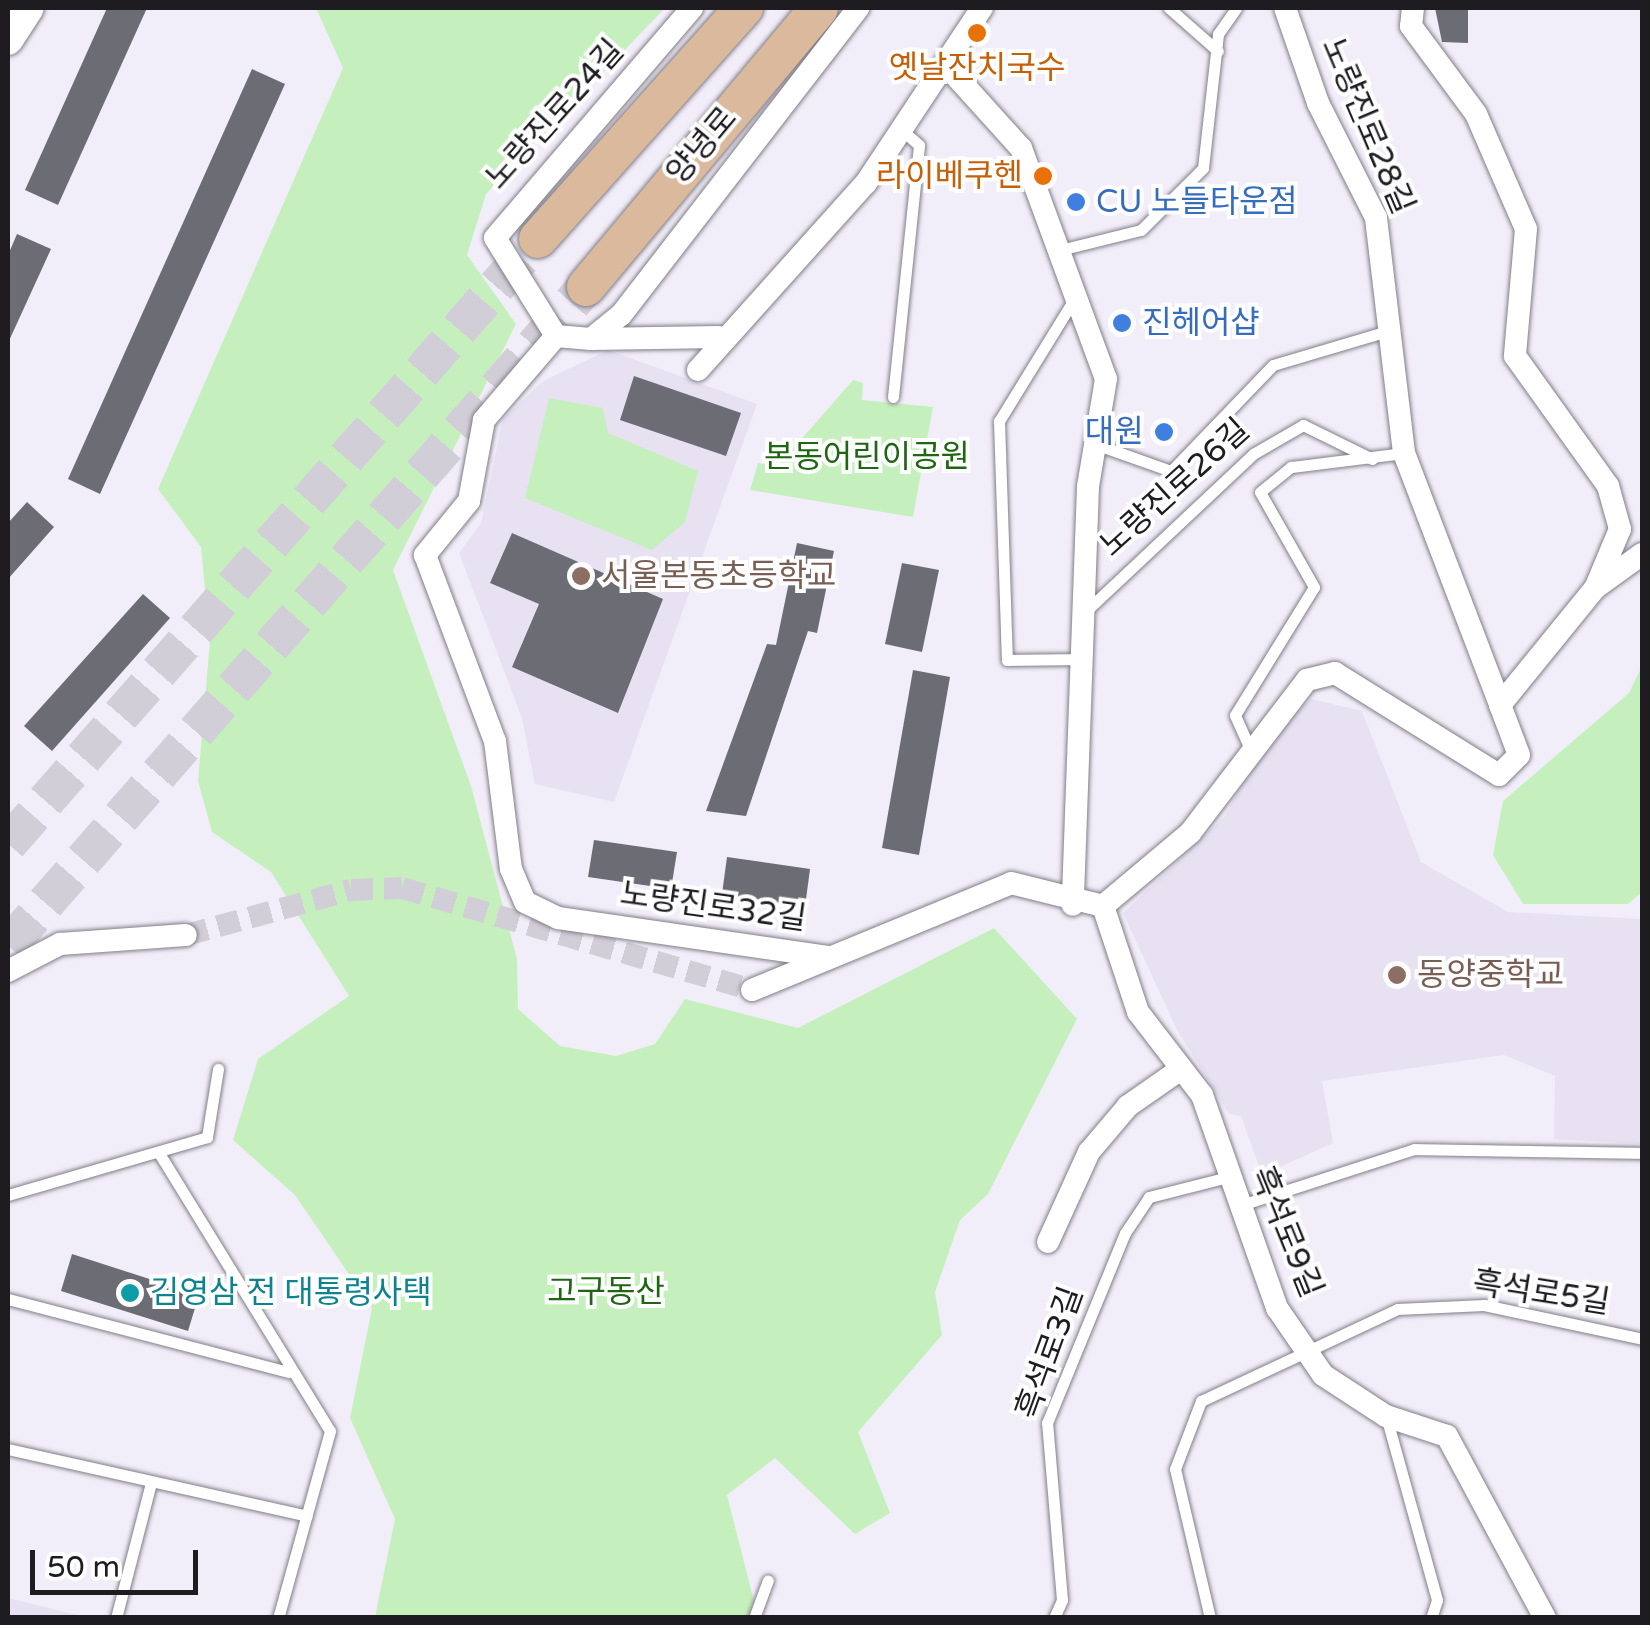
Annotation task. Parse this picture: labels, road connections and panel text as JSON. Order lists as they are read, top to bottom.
{
  "streets": {
    "main road": ["양녕로"],
    "street": [
      "노량진로24길",
      "노량진로28길",
      "노량진로26길",
      "노량진로32길",
      "흑석로9길"
    ],
    "lane": ["흑석로5길", "흑석로3길"]
  },
  "crossings": [
    ["노량진로24길", "노량진로32길"],
    ["노량진로26길", "노량진로32길"],
    ["노량진로32길", "흑석로9길"],
    ["흑석로9길", "흑석로5길"],
    ["흑석로9길", "흑석로3길"]
  ],
  "parks": ["본동어린이공원", "고구동산"],
  "places": [
    "옛날잔치국수",
    "라이베쿠헨",
    "CU 노들타운점",
    "진헤어샵",
    "대원",
    "서울본동초등학교",
    "동양중학교",
    "김영삼 전 대통령사택"
  ],
  "scale_bar": "50 m"
}
